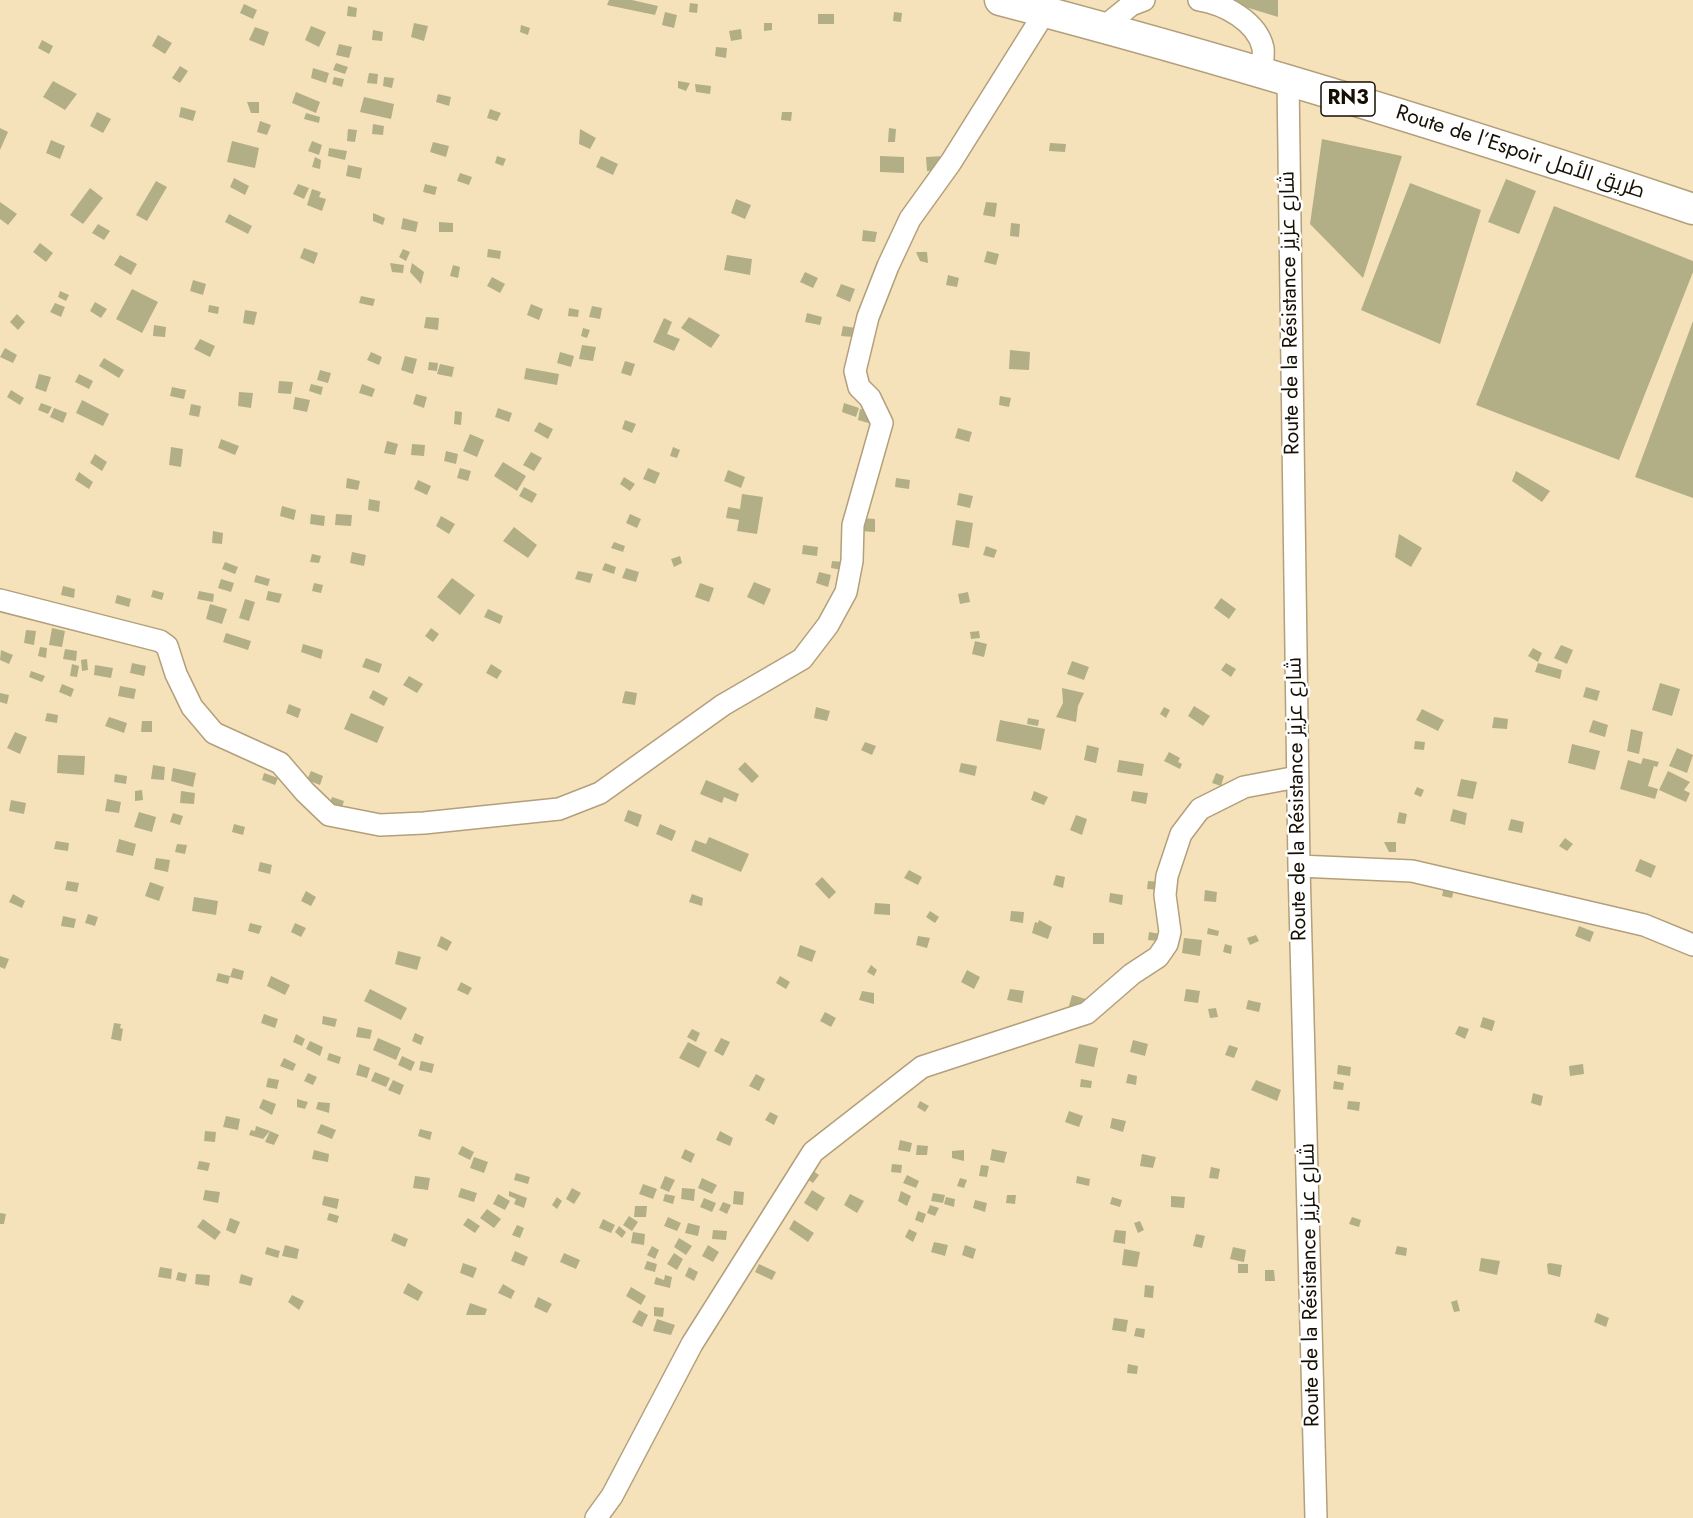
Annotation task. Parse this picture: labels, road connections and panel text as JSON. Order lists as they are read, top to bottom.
{
  "streets": {
    "highway": ["RN3", "Route de l’Espoir طريق الأمل"],
    "street": ["Route de la Résistance شارع عزيز"]
  },
  "crossings": [
    ["Route de l’Espoir طريق الأمل", "Route de la Résistance شارع عزيز"]
  ]
}
